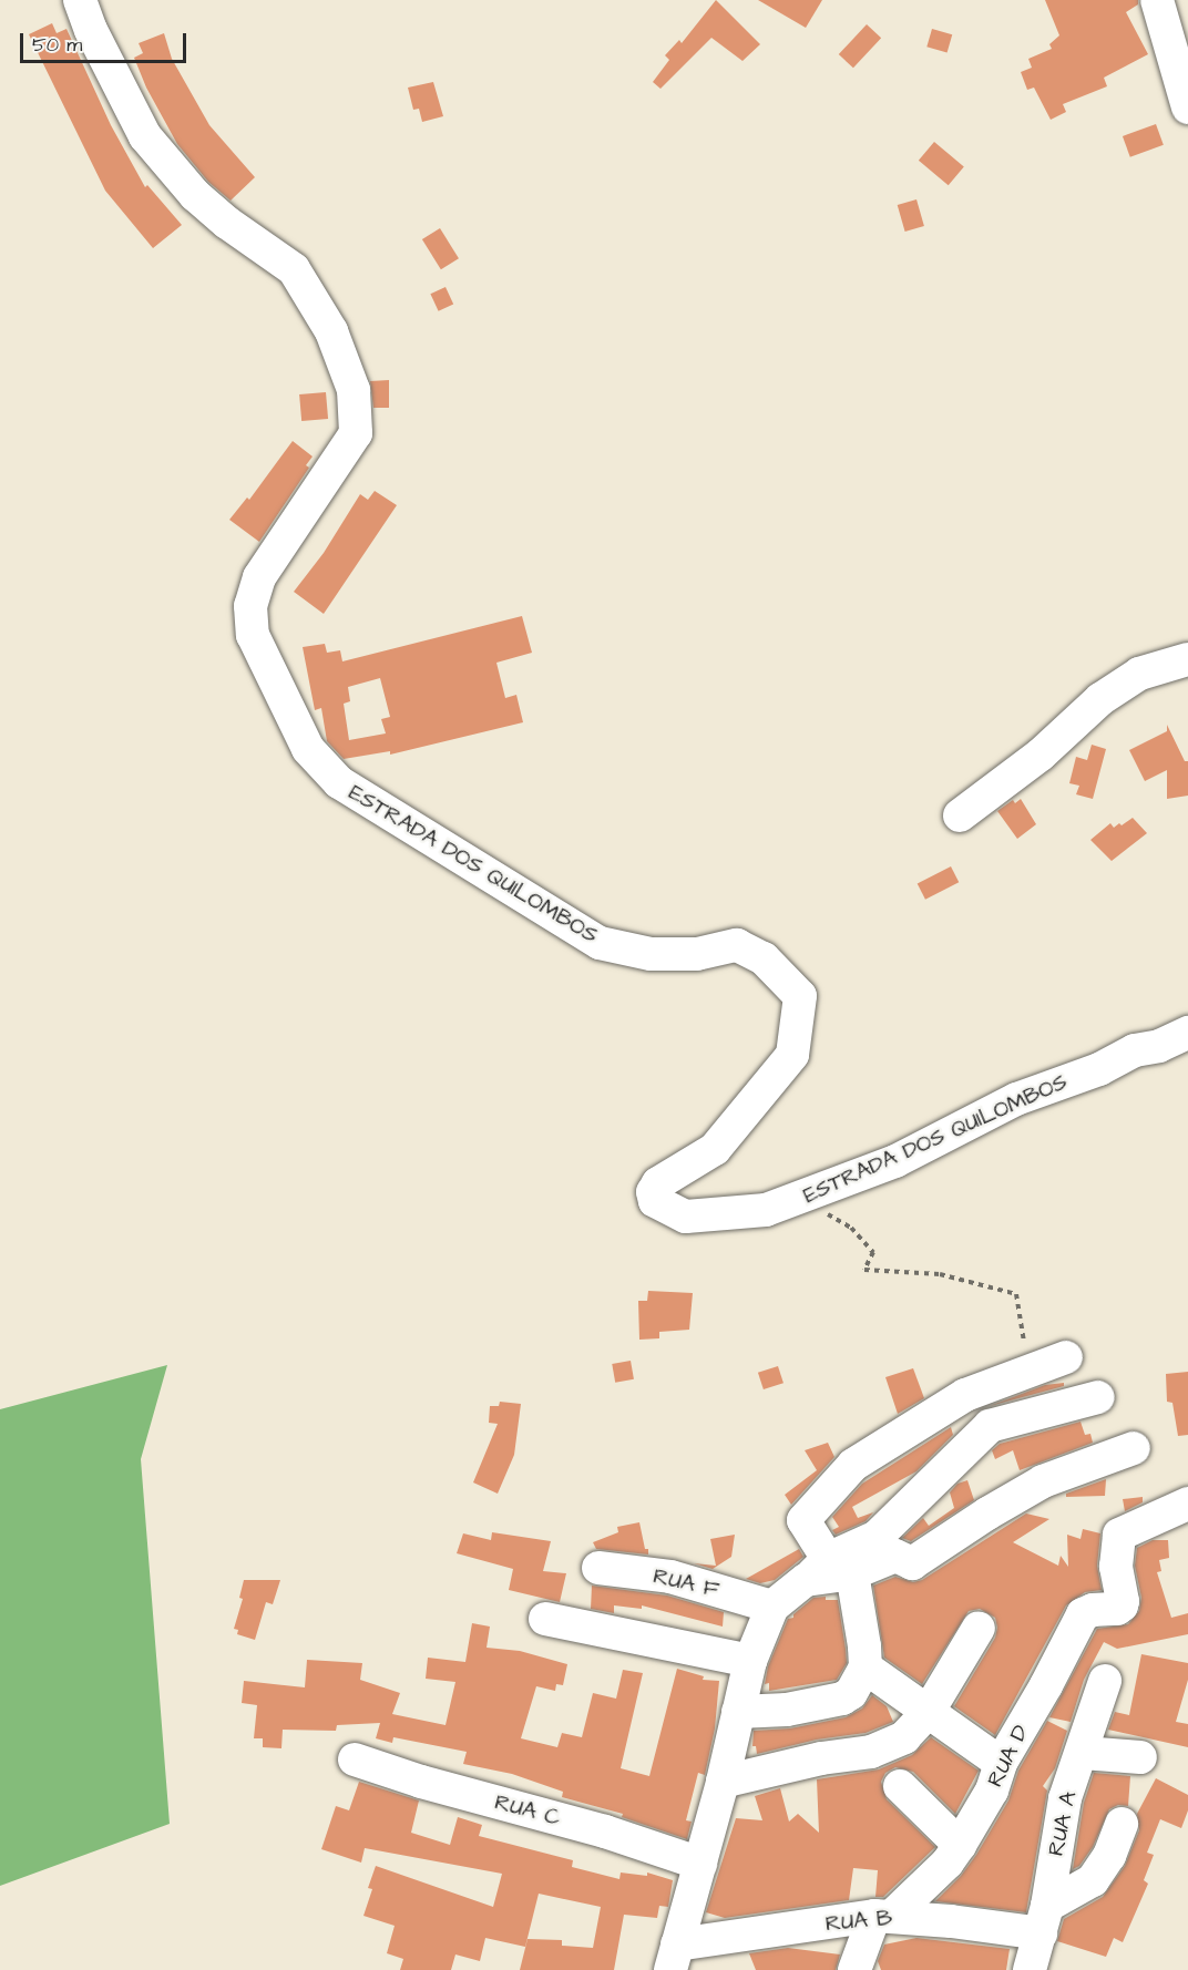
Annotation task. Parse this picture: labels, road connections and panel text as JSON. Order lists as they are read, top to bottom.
{
  "streets": {
    "street": [
      "ESTRADA DOS QUILOMBOS",
      "RUA F",
      "RUA D",
      "RUA C",
      "RUA A",
      "RUA B"
    ]
  },
  "crossings": [
    ["RUA D", "RUA B"],
    ["RUA A", "RUA B"]
  ],
  "scale_bar": "50 m"
}
